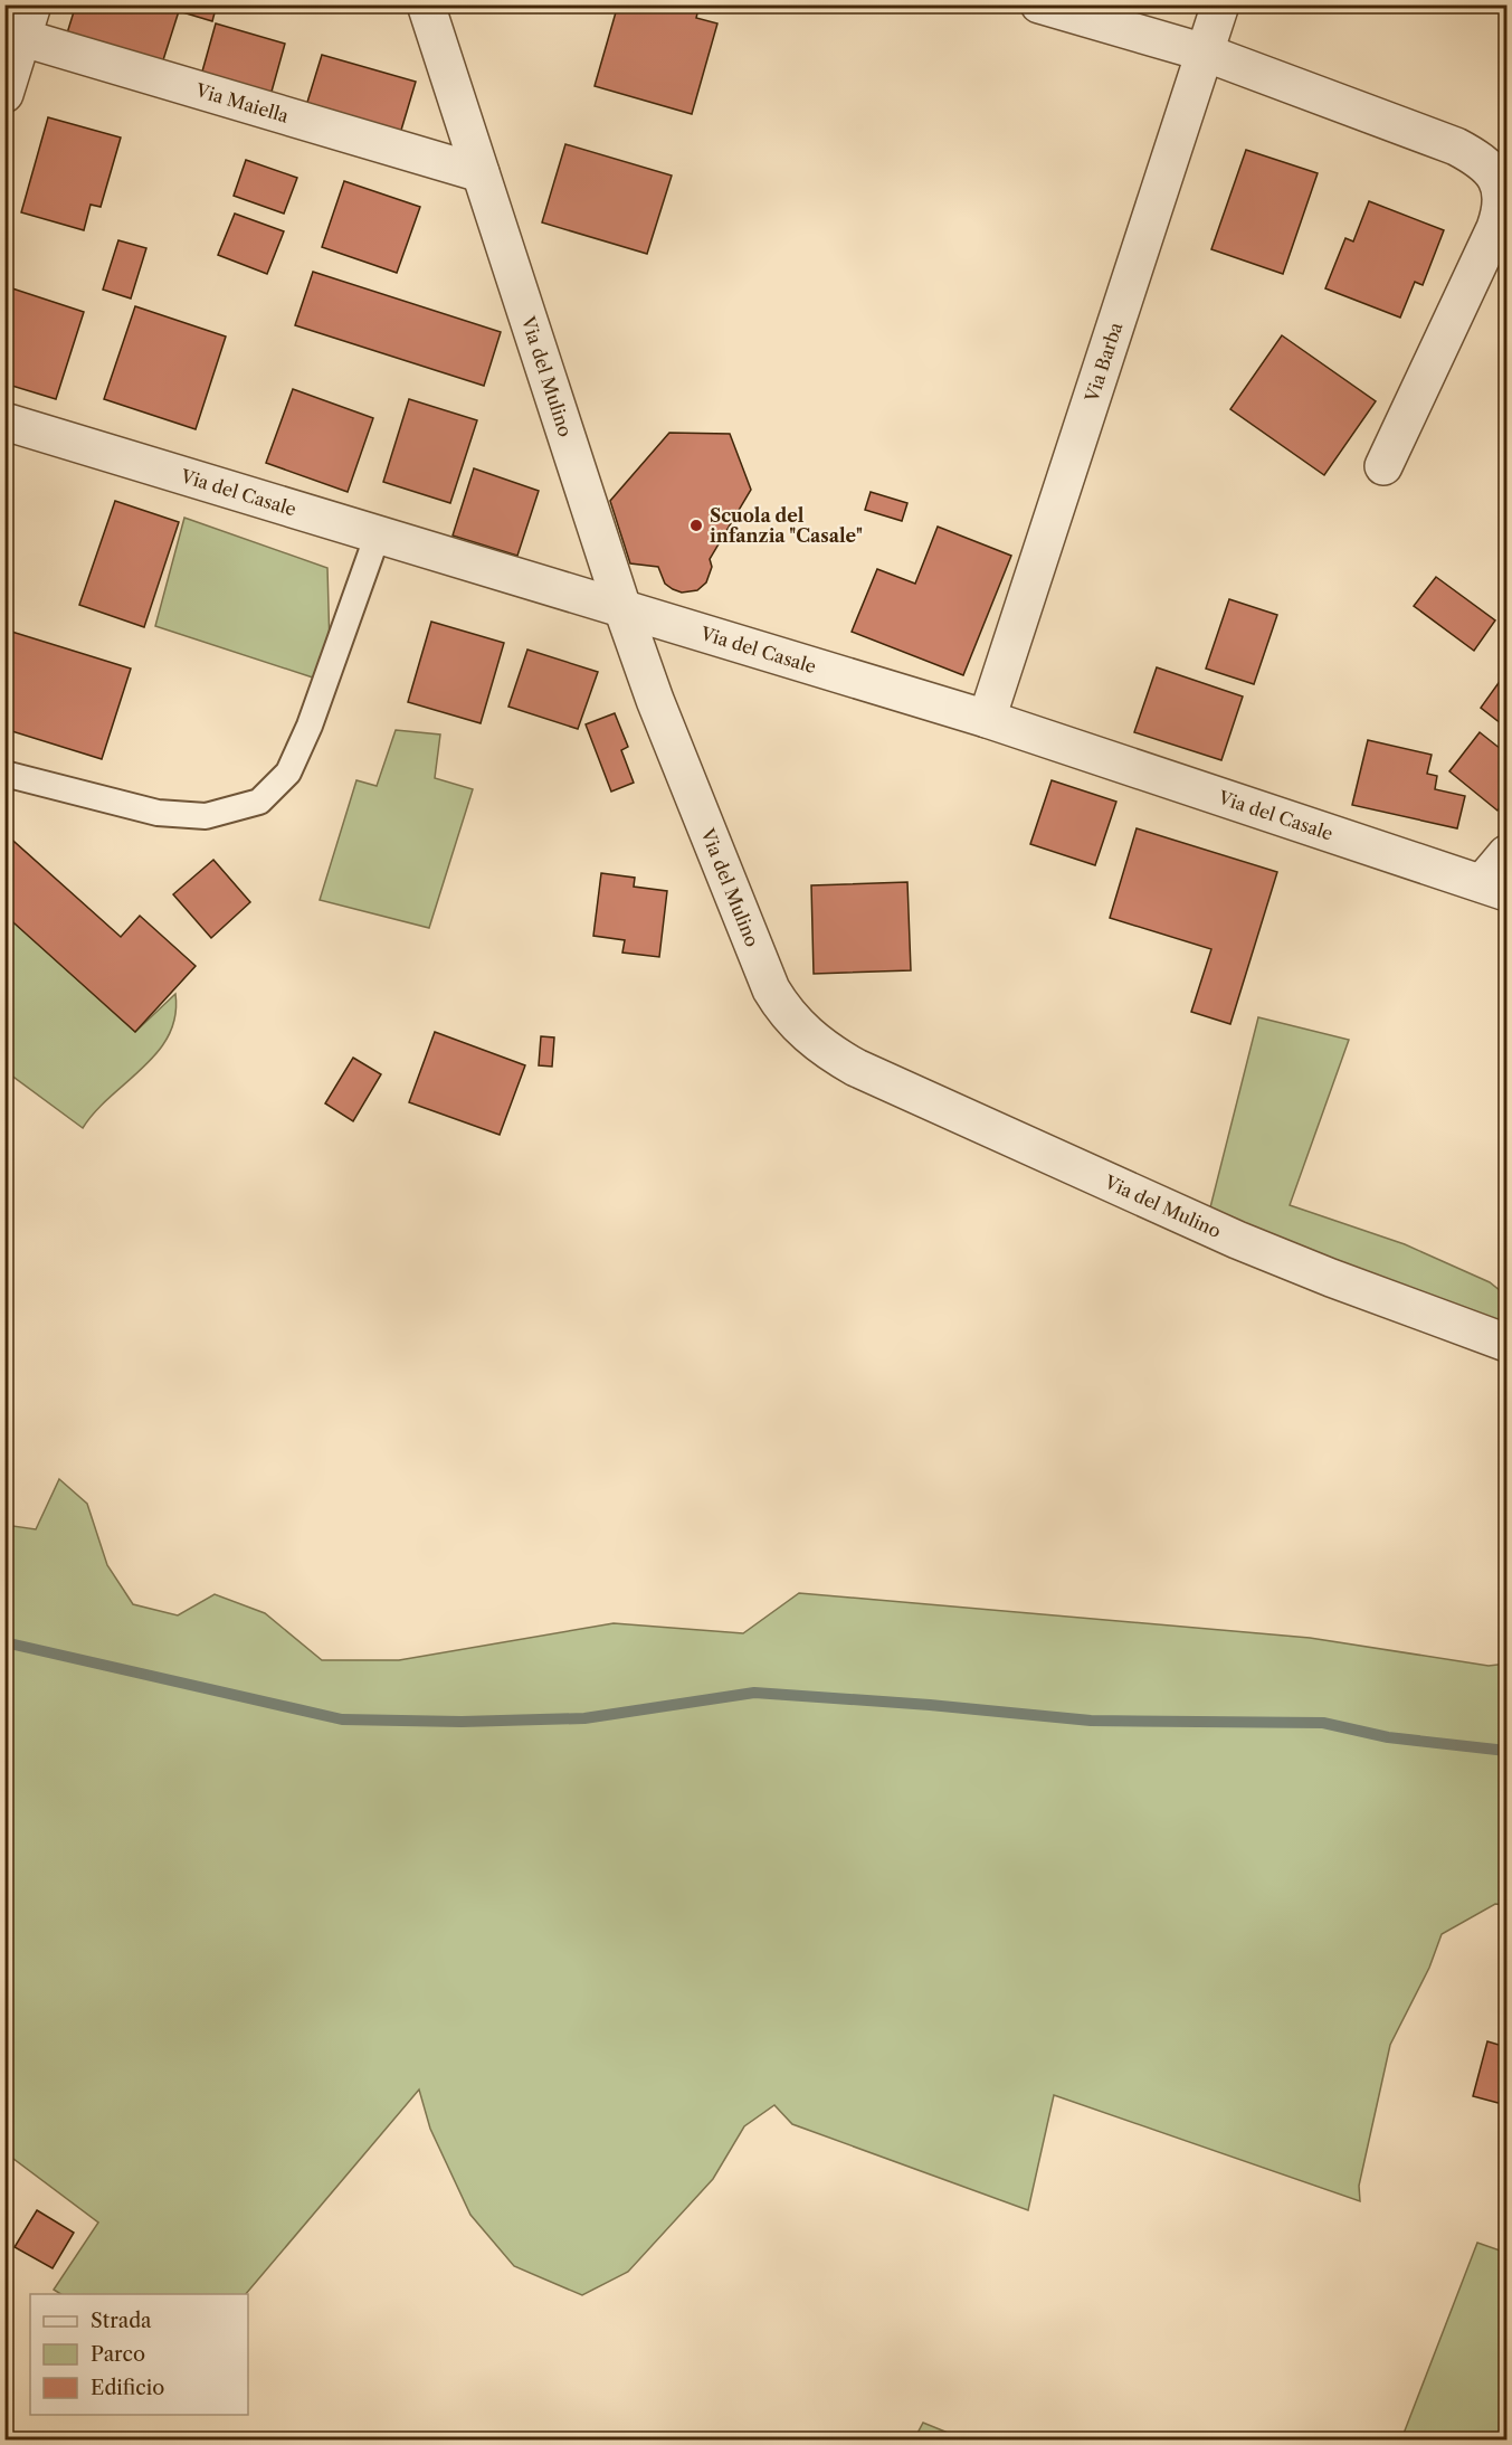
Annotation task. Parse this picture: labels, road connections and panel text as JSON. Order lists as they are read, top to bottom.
{
  "streets": {
    "street": [
      "Via Maiella",
      "Via Barba",
      "Via del Mulino",
      "Via del Casale"
    ]
  },
  "crossings": [
    ["Via Maiella", "Via del Mulino"],
    ["Via Barba", "Via del Casale"],
    ["Via del Mulino", "Via del Casale"]
  ],
  "places": ["Scuola del infanzia \"Casale\""],
  "legend": ["Strada", "Parco", "Edificio"]
}
